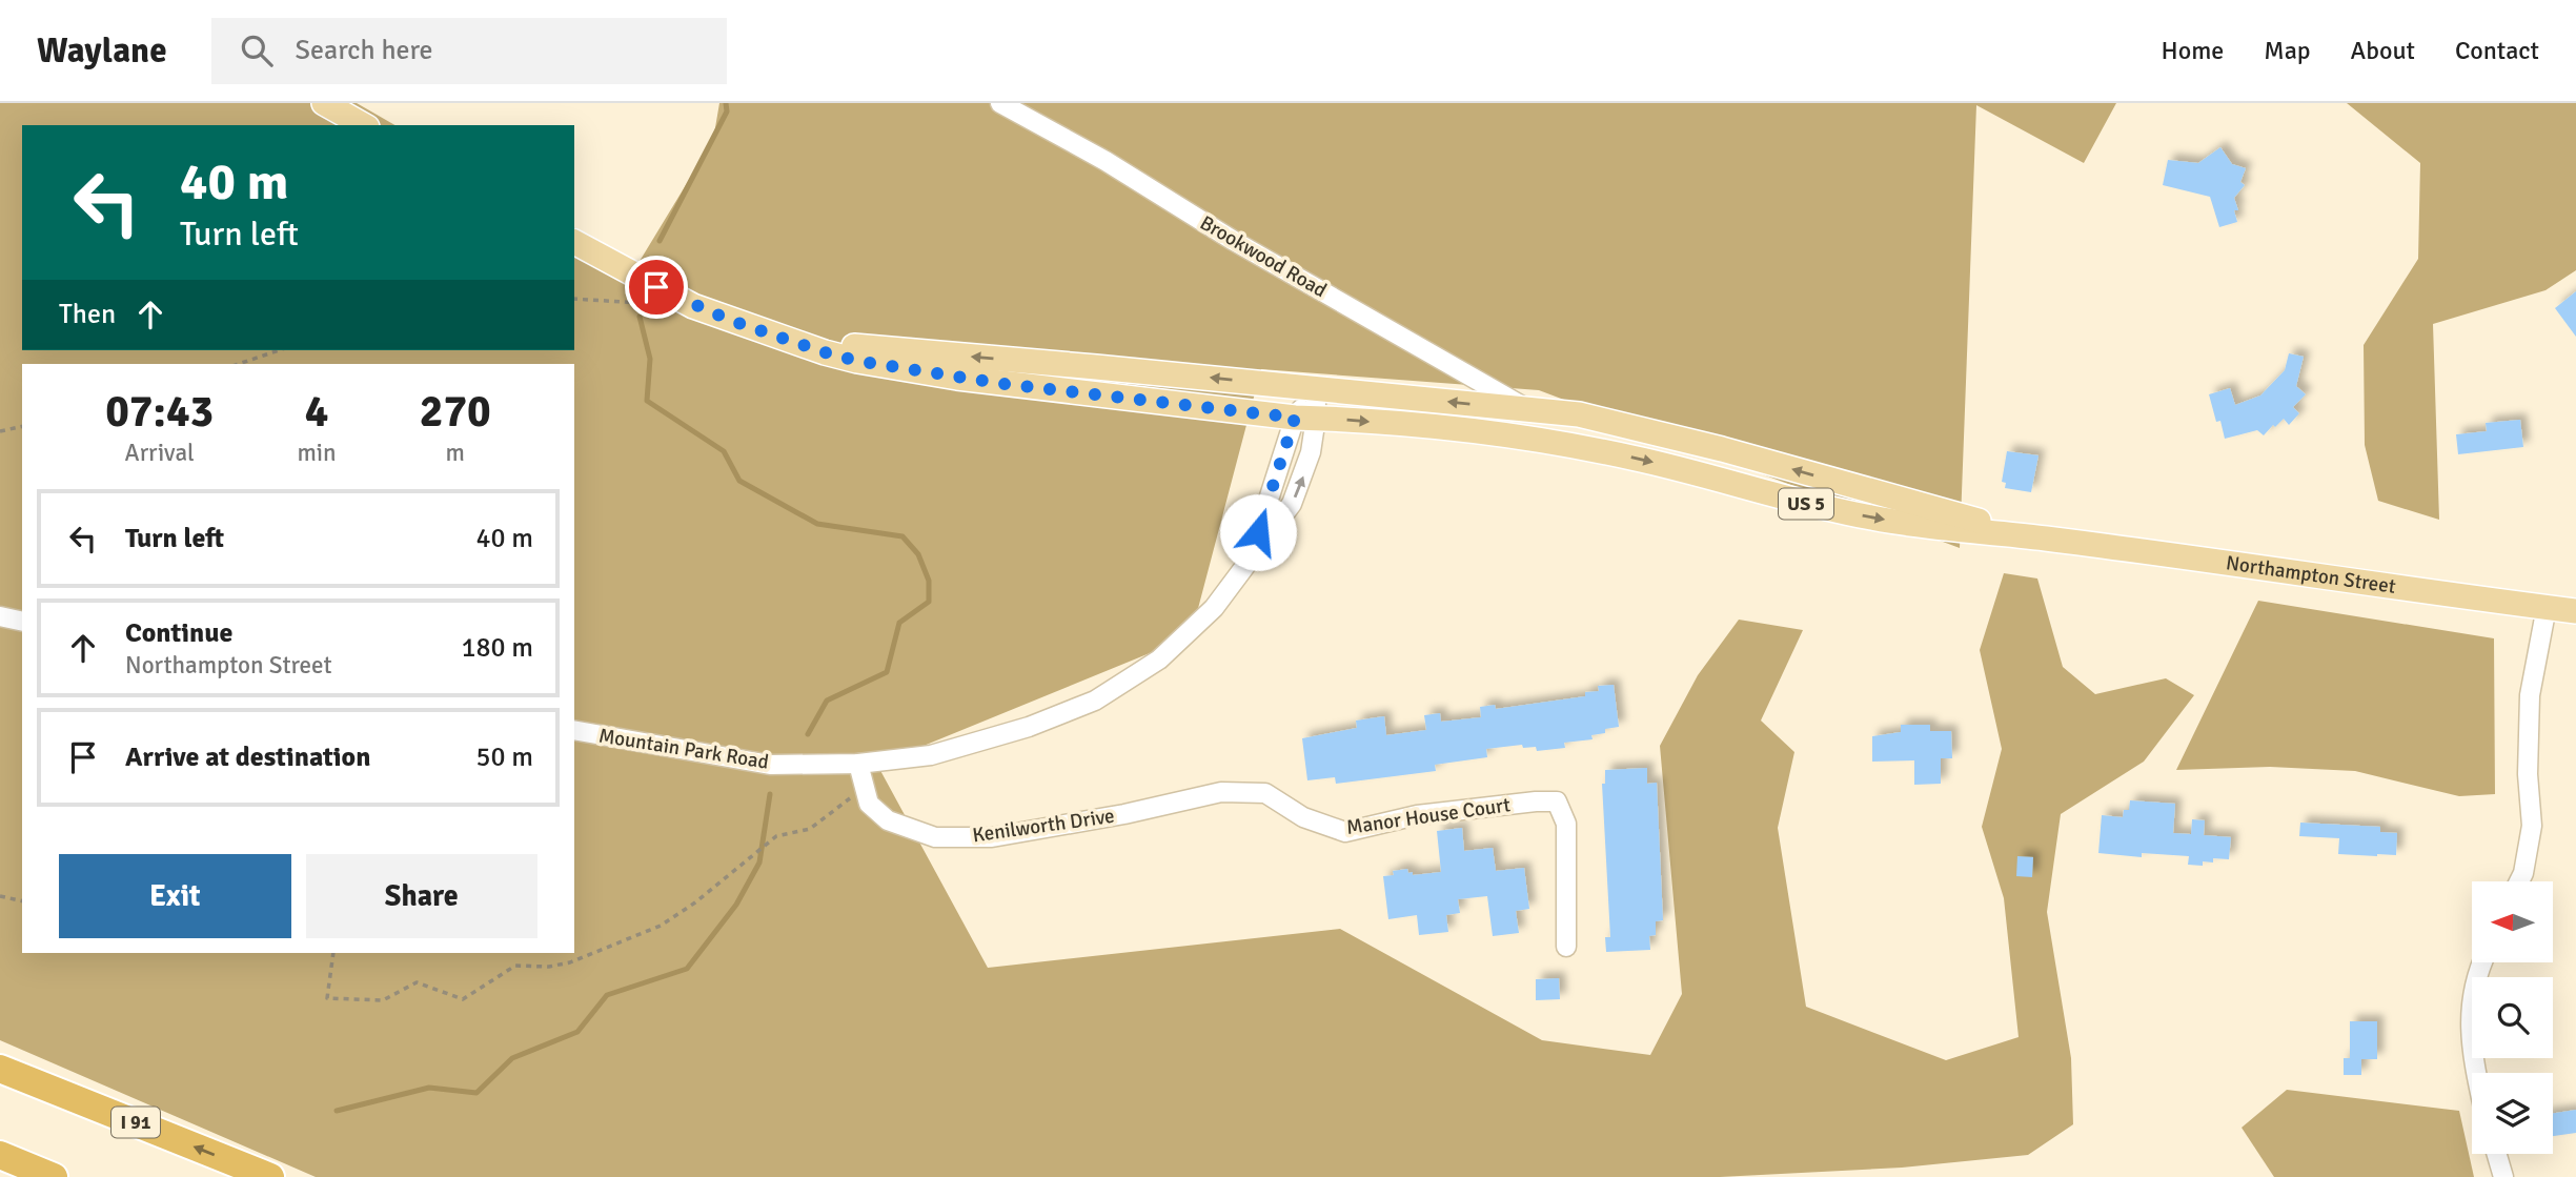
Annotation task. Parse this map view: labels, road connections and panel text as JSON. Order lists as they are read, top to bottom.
{
  "streets": {
    "highway": ["I 91"],
    "main road": ["US 5", "Northampton Street"],
    "street": [
      "Brookwood Road",
      "Mountain Park Road",
      "Manor House Court",
      "Kenilworth Drive"
    ]
  },
  "crossings": [
    ["Brookwood Road", "US 5"],
    ["US 5", "Northampton Street"],
    ["US 5", "Mountain Park Road"],
    ["Mountain Park Road", "Kenilworth Drive"],
    ["Manor House Court", "Kenilworth Drive"]
  ],
  "north": "left",
  "page": {
    "header": "Waylane",
    "search": "Search here",
    "nav": [
      "Home",
      "Map",
      "About",
      "Contact"
    ],
    "turn": ["40 m", "Turn left"],
    "then": "Then",
    "eta": [
      "07:43",
      "Arrival",
      "4",
      "min",
      "270",
      "m"
    ],
    "list": [
      {
        "name": "Turn left",
        "value": "40 m"
      },
      {
        "name": "Continue",
        "note": "Northampton Street",
        "value": "180 m"
      },
      {
        "name": "Arrive at destination",
        "value": "50 m"
      }
    ],
    "buttons": ["Exit", "Share"]
  }
}
